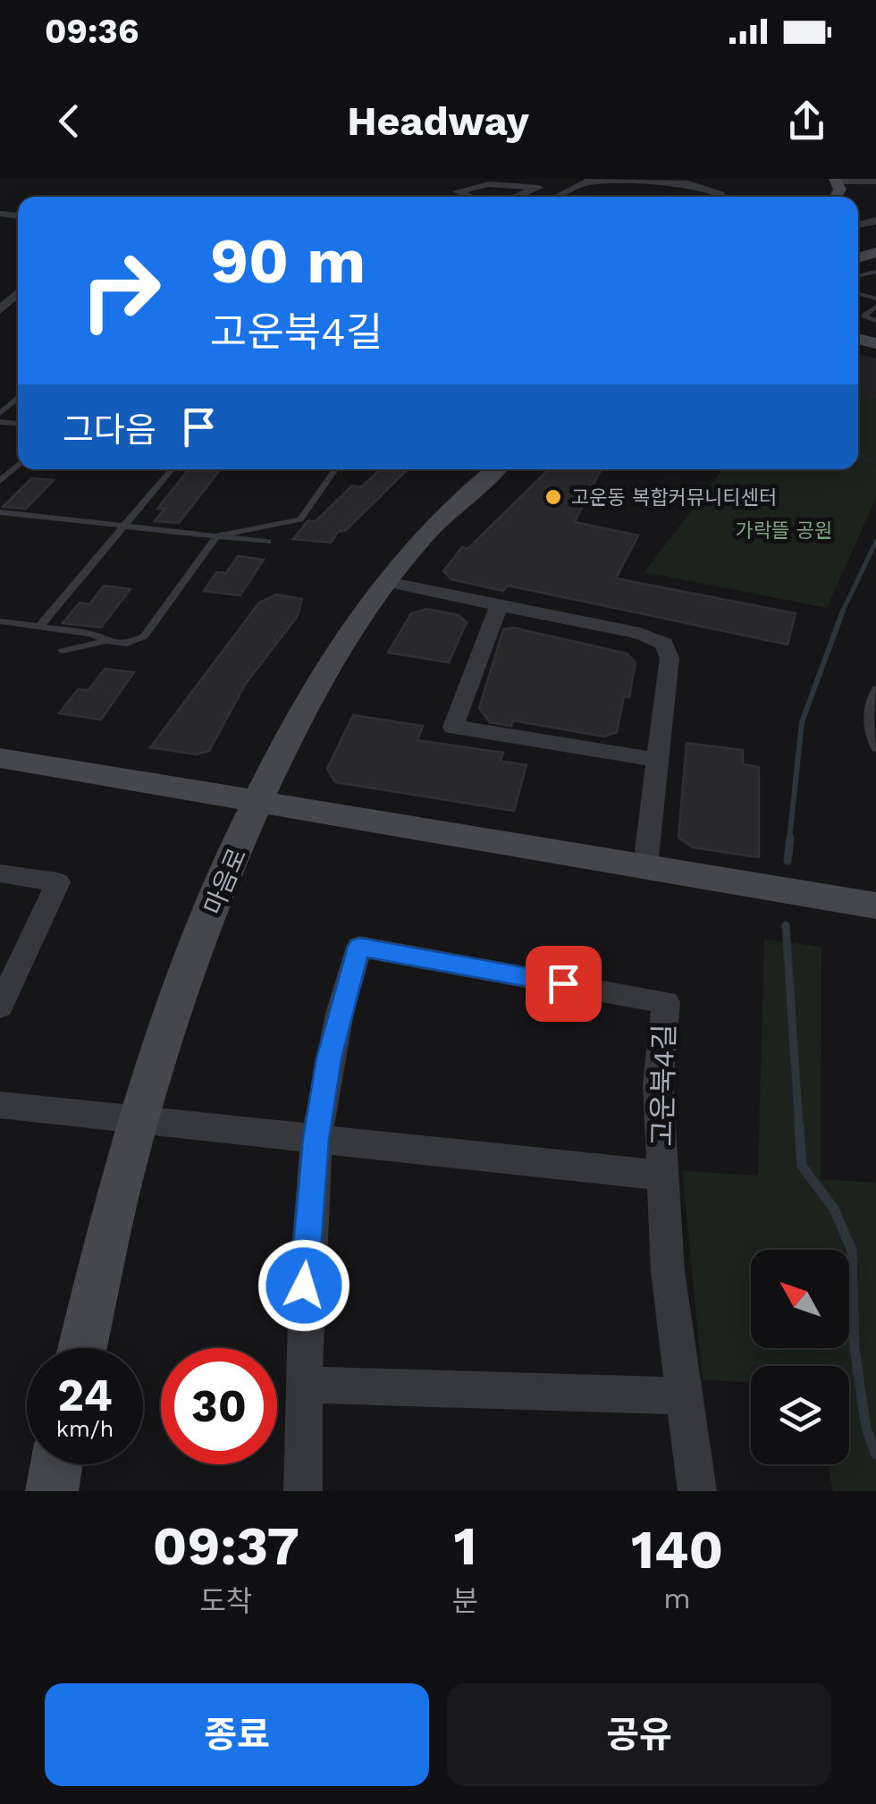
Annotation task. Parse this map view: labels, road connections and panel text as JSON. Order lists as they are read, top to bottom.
{
  "streets": {
    "street": ["마음로", "고운북4길"]
  },
  "parks": ["가락뜰 공원"],
  "places": ["고운동 복합커뮤니티센터"],
  "north": "top left",
  "page": {
    "status": "09:36",
    "header": "Headway",
    "turn": ["90 m", "고운북4길"],
    "then": "그다음",
    "speed": "24 km/h",
    "limit": "30",
    "eta": [
      "09:37",
      "도착",
      "1",
      "분",
      "140",
      "m"
    ],
    "buttons": ["종료", "공유"]
  }
}
